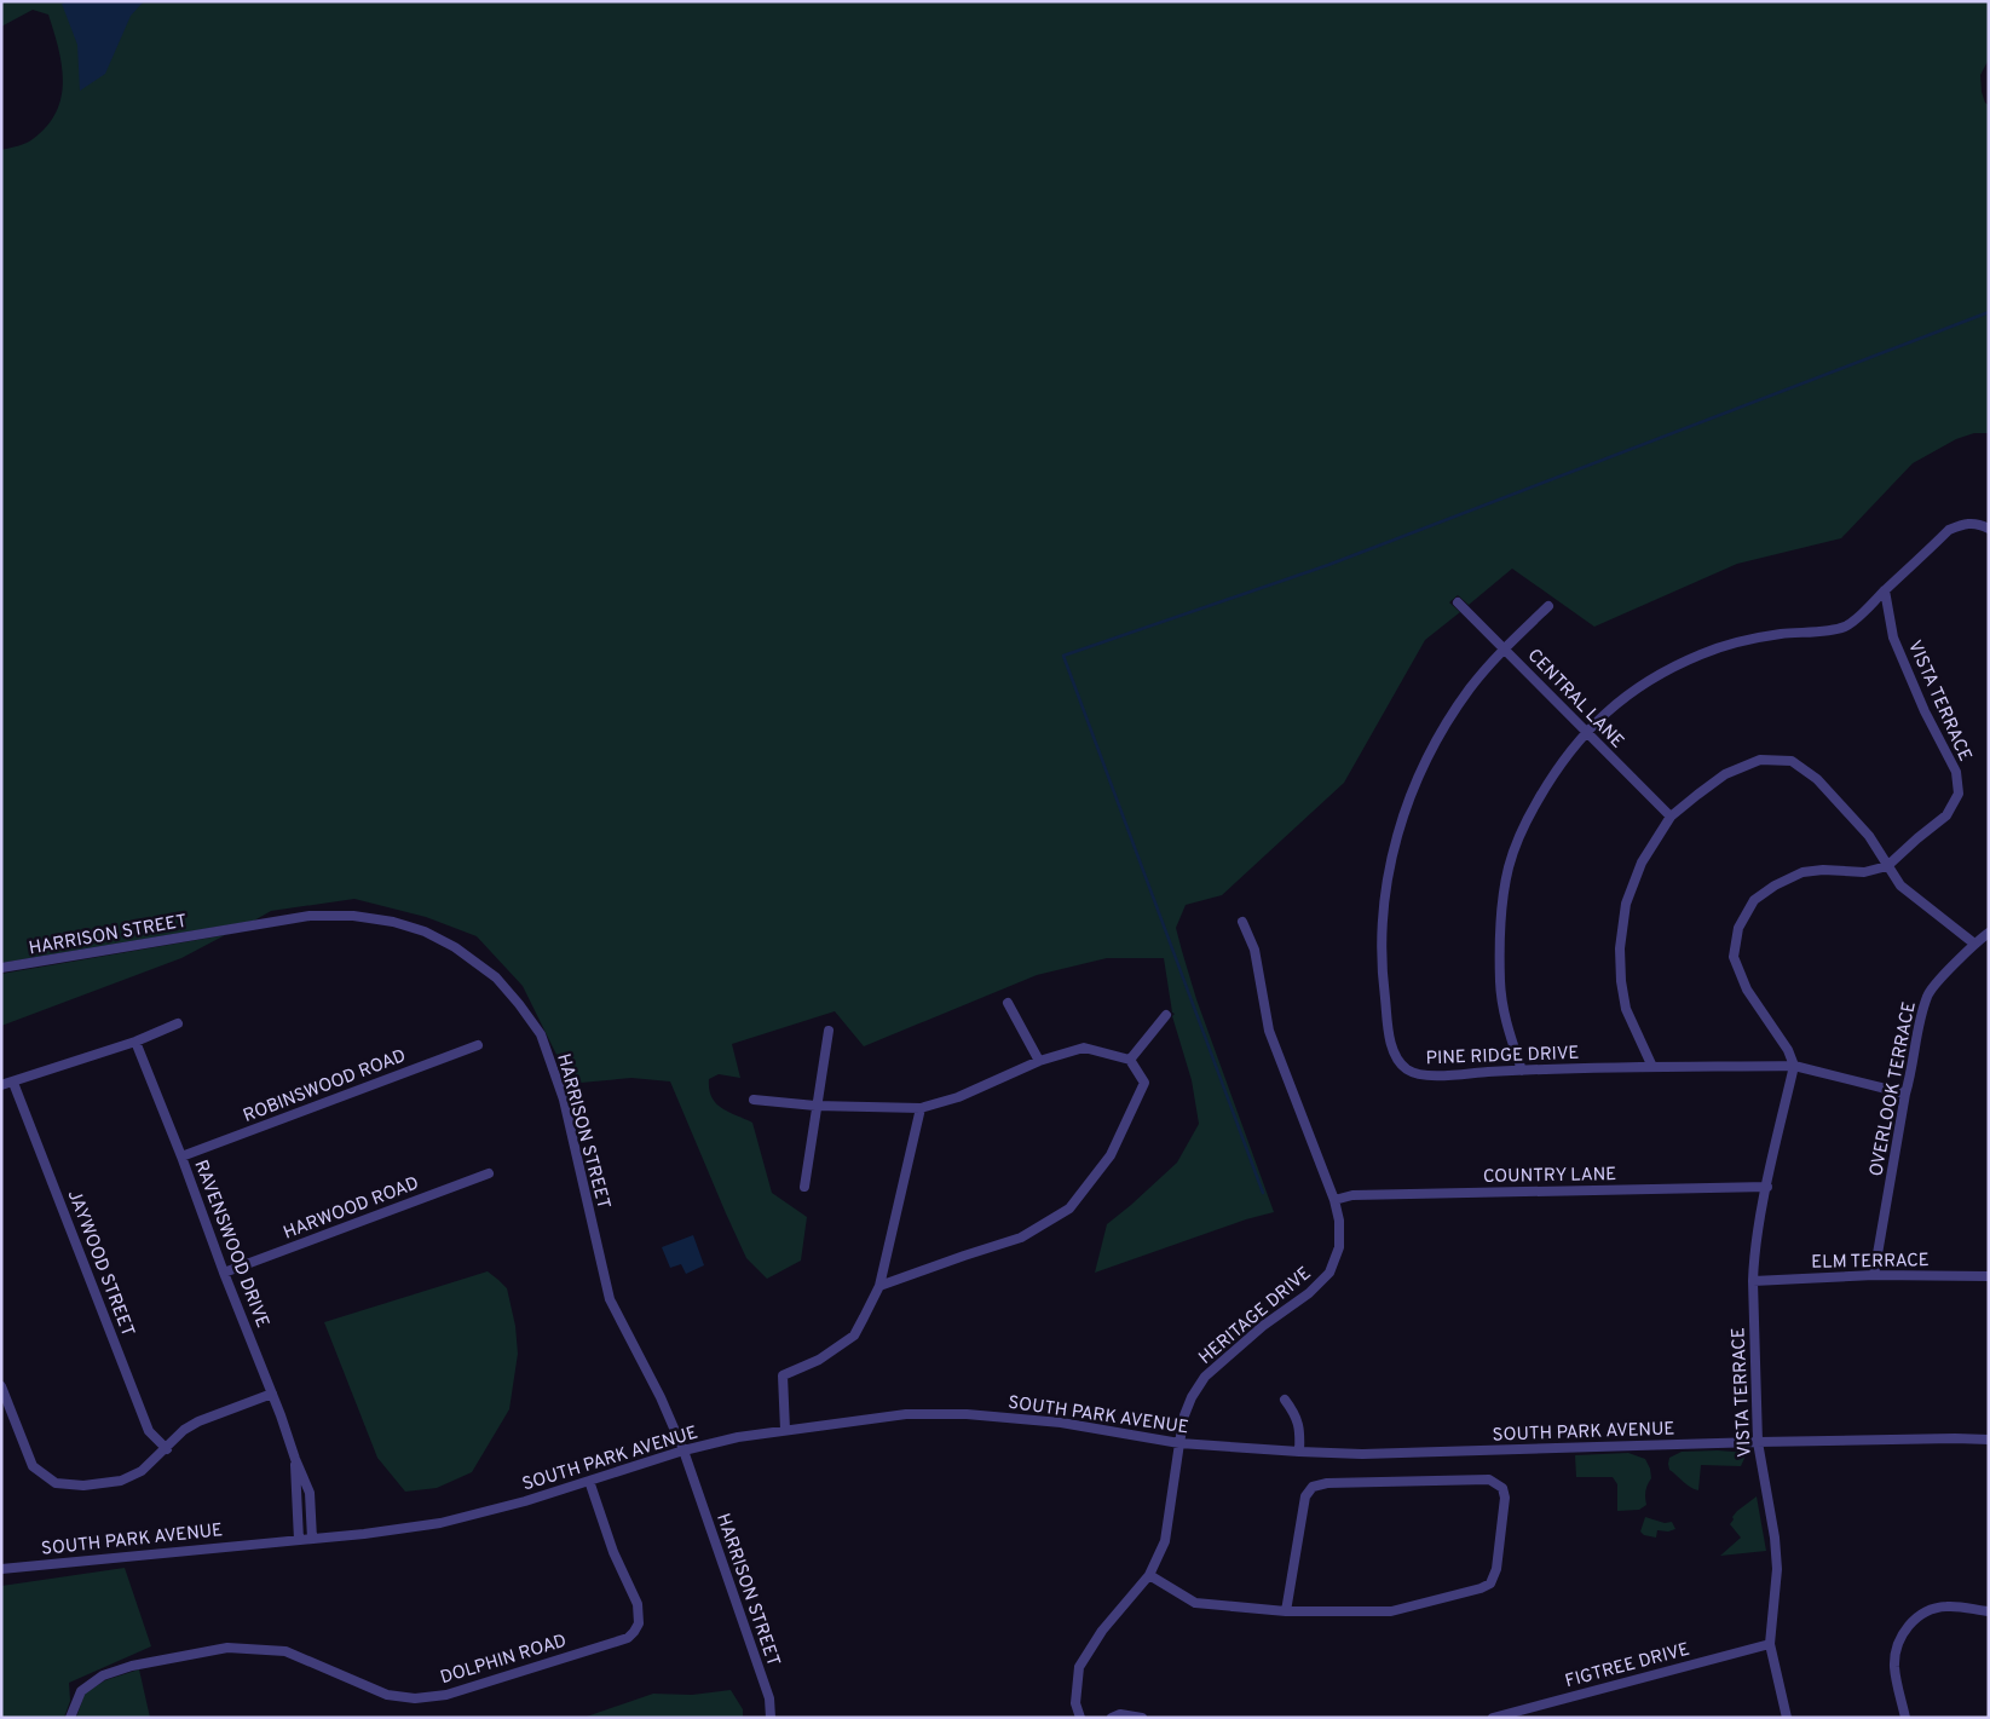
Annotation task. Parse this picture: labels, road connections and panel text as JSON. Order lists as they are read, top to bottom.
{
  "streets": {
    "street": [
      "CENTRAL LANE",
      "VISTA TERRACE",
      "HARRISON STREET",
      "PINE RIDGE DRIVE",
      "ROBINSWOOD ROAD",
      "OVERLOOK TERRACE",
      "COUNTRY LANE",
      "HARWOOD ROAD",
      "RAVENSWOOD DRIVE",
      "ELM TERRACE",
      "JAYWOOD STREET",
      "HERITAGE DRIVE",
      "SOUTH PARK AVENUE",
      "DOLPHIN ROAD",
      "FIGTREE DRIVE"
    ]
  },
  "crossings": [
    ["CENTRAL LANE", "PINE RIDGE DRIVE"],
    ["VISTA TERRACE", "PINE RIDGE DRIVE"],
    ["VISTA TERRACE", "COUNTRY LANE"],
    ["VISTA TERRACE", "ELM TERRACE"],
    ["VISTA TERRACE", "SOUTH PARK AVENUE"],
    ["VISTA TERRACE", "FIGTREE DRIVE"],
    ["HARRISON STREET", "SOUTH PARK AVENUE"],
    ["PINE RIDGE DRIVE", "OVERLOOK TERRACE"],
    ["ROBINSWOOD ROAD", "RAVENSWOOD DRIVE"],
    ["OVERLOOK TERRACE", "ELM TERRACE"],
    ["COUNTRY LANE", "HERITAGE DRIVE"],
    ["HARWOOD ROAD", "RAVENSWOOD DRIVE"],
    ["RAVENSWOOD DRIVE", "SOUTH PARK AVENUE"],
    ["HERITAGE DRIVE", "SOUTH PARK AVENUE"],
    ["SOUTH PARK AVENUE", "DOLPHIN ROAD"]
  ]
}
